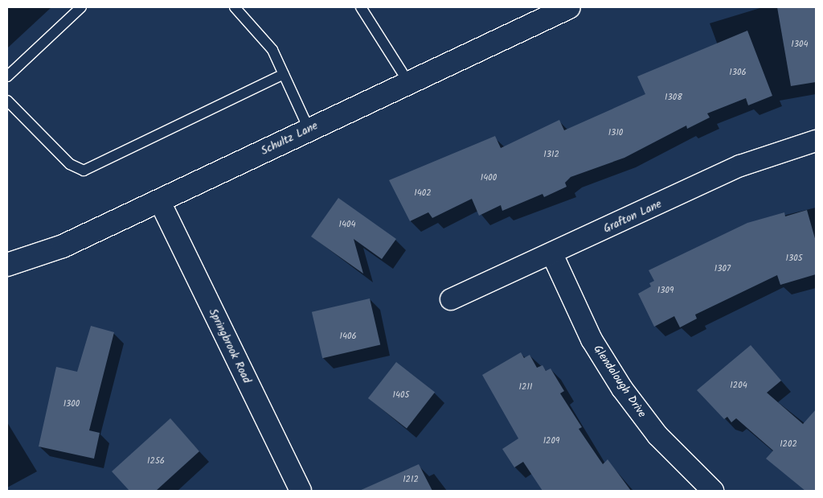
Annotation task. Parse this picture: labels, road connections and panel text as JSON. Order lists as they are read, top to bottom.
{
  "streets": {
    "street": [
      "Schultz Lane",
      "Grafton Lane",
      "Springbrook Road",
      "Glendalough Drive"
    ]
  },
  "crossings": [
    ["Schultz Lane", "Springbrook Road"],
    ["Grafton Lane", "Glendalough Drive"]
  ],
  "house_numbers": [
    "1304",
    "1306",
    "1308",
    "1310",
    "1312",
    "1400",
    "1402",
    "1404",
    "1305",
    "1307",
    "1309",
    "1406",
    "1204",
    "1211",
    "1405",
    "1300",
    "1209",
    "1202",
    "1256",
    "1212"
  ]
}
